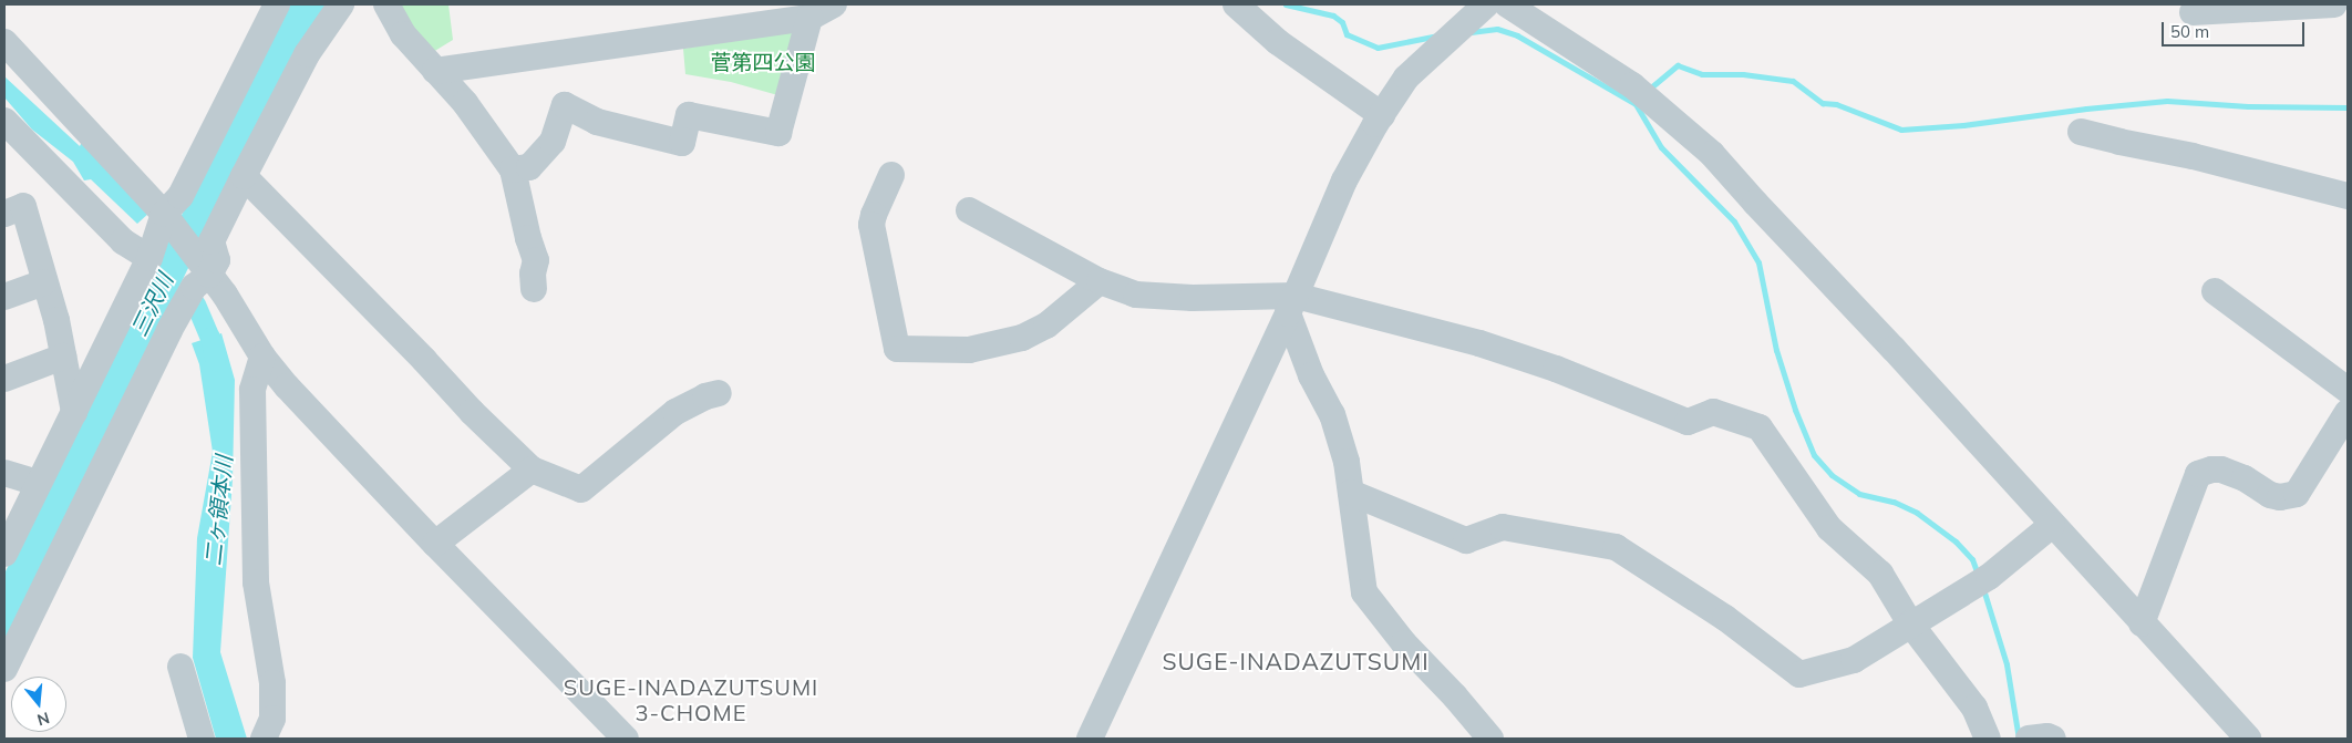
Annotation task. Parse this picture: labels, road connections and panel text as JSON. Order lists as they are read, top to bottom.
{
  "districts": ["SUGE-INADAZUTSUMI", "SUGE-INADAZUTSUMI 3-CHOME"],
  "water": ["三沢川", "二ヶ領本川"],
  "parks": ["菅第四公園"],
  "scale_bar": "50 m",
  "north": "bottom"
}
